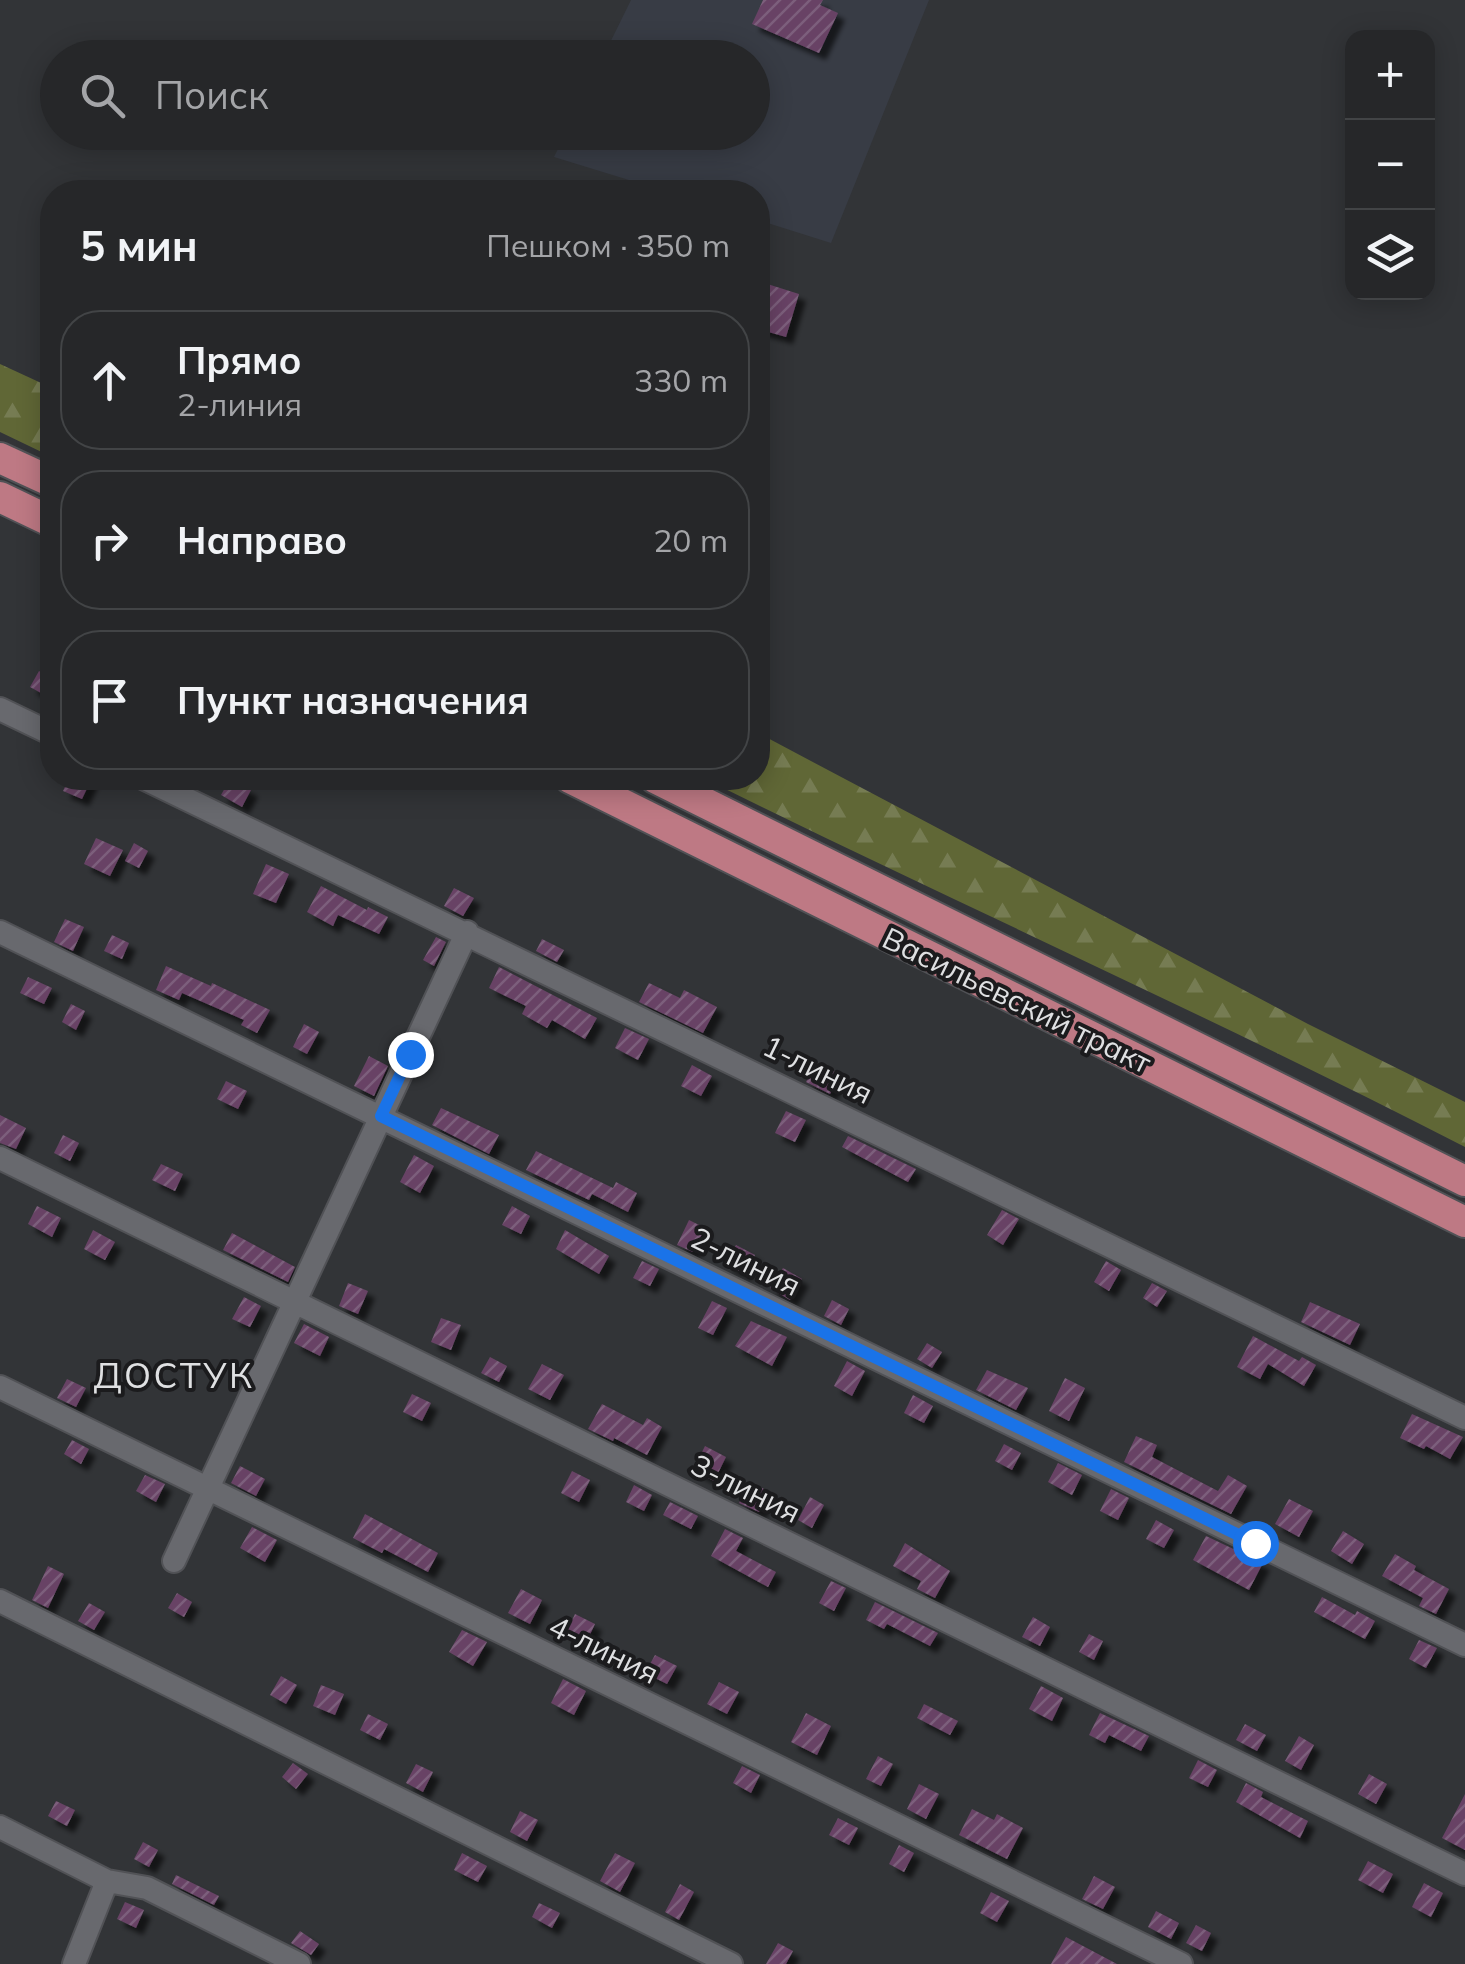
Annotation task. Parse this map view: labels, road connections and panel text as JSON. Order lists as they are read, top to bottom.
{
  "streets": {
    "main road": ["Васильевский тракт"],
    "street": [
      "1-линия",
      "2-линия",
      "3-линия",
      "4-линия"
    ]
  },
  "districts": ["ДОСТУК"],
  "page": {
    "map_buttons": ["+", "−"],
    "search": "Поиск",
    "heading": ["5 мин", "Пешком · 350 m"],
    "list": [
      ["Прямо", "2-линия", "330 m"],
      ["Направо", "20 m"],
      "Пункт назначения"
    ]
  }
}
